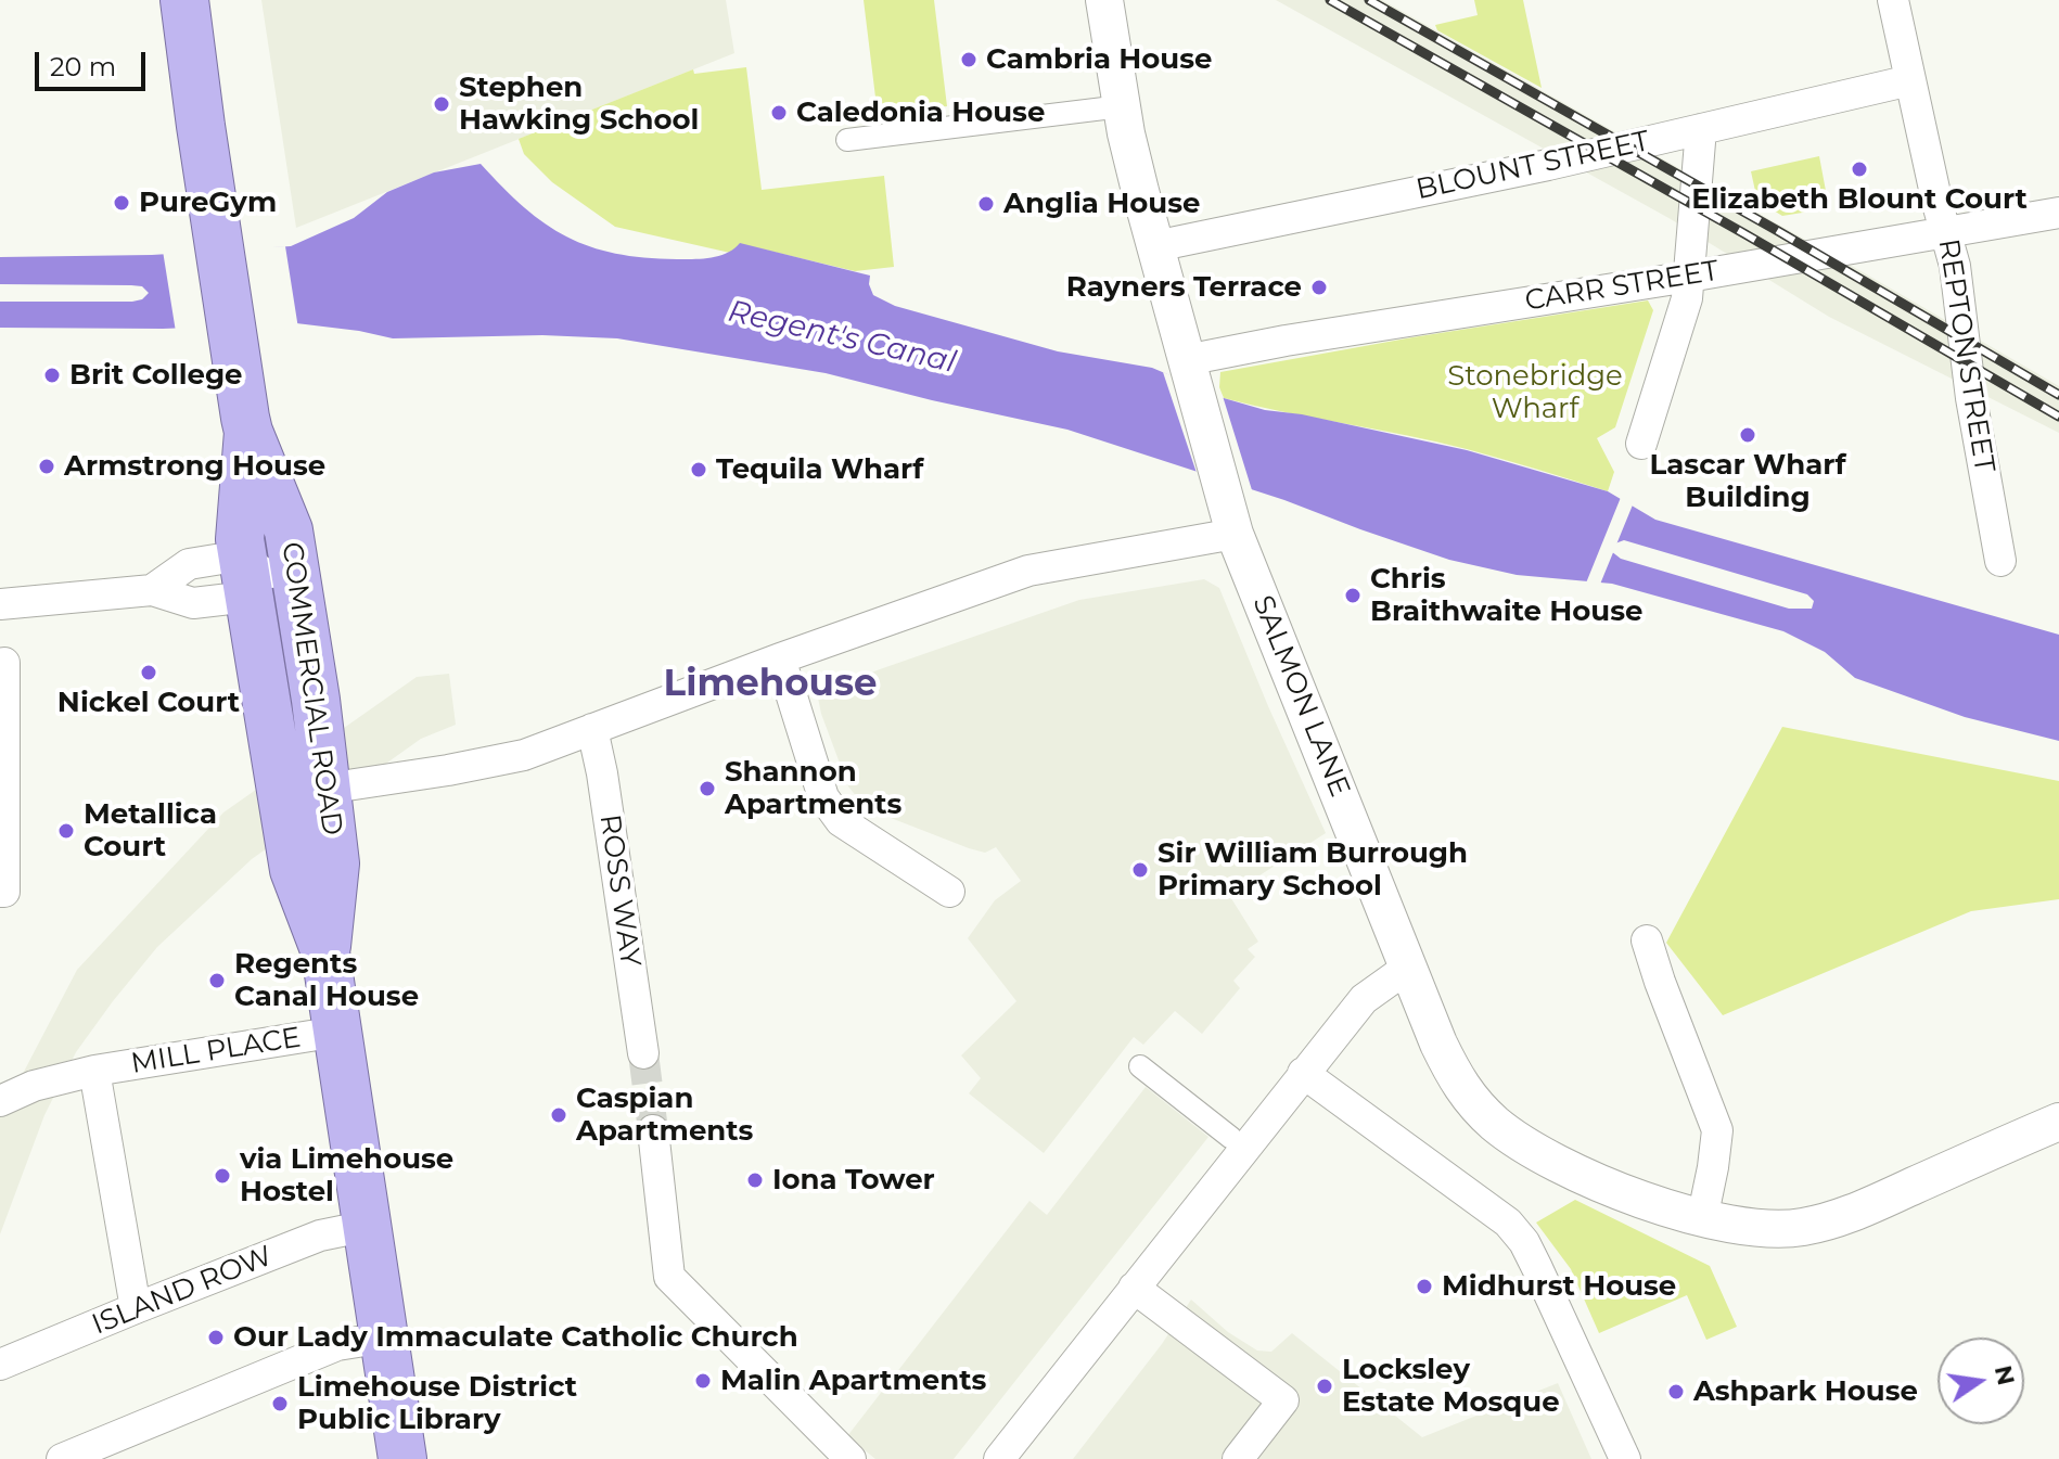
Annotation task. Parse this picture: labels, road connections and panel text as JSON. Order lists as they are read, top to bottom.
{
  "streets": {
    "highway": ["COMMERCIAL ROAD"],
    "street": [
      "BLOUNT STREET",
      "CARR STREET",
      "REPTON STREET",
      "SALMON LANE",
      "ROSS WAY",
      "MILL PLACE",
      "ISLAND ROW"
    ]
  },
  "crossings": [
    ["BLOUNT STREET", "REPTON STREET"],
    ["BLOUNT STREET", "SALMON LANE"],
    ["CARR STREET", "REPTON STREET"],
    ["CARR STREET", "SALMON LANE"],
    ["COMMERCIAL ROAD", "MILL PLACE"],
    ["COMMERCIAL ROAD", "ISLAND ROW"],
    ["MILL PLACE", "ISLAND ROW"]
  ],
  "districts": ["Limehouse"],
  "water": ["Regent's Canal"],
  "parks": ["Stonebridge Wharf"],
  "places": [
    "Cambria House",
    "Stephen Hawking School",
    "Caledonia House",
    "Elizabeth Blount Court",
    "PureGym",
    "Anglia House",
    "Rayners Terrace",
    "Brit College",
    "Lascar Wharf Building",
    "Armstrong House",
    "Tequila Wharf",
    "Chris Braithwaite House",
    "Nickel Court",
    "Shannon Apartments",
    "Metallica Court",
    "Sir William Burrough Primary School",
    "Regents Canal House",
    "Caspian Apartments",
    "via Limehouse Hostel",
    "Iona Tower",
    "Midhurst House",
    "Our Lady Immaculate Catholic Church",
    "Malin Apartments",
    "Locksley Estate Mosque",
    "Ashpark House",
    "Limehouse District Public Library"
  ],
  "scale_bar": "20 m",
  "north": "right"
}
